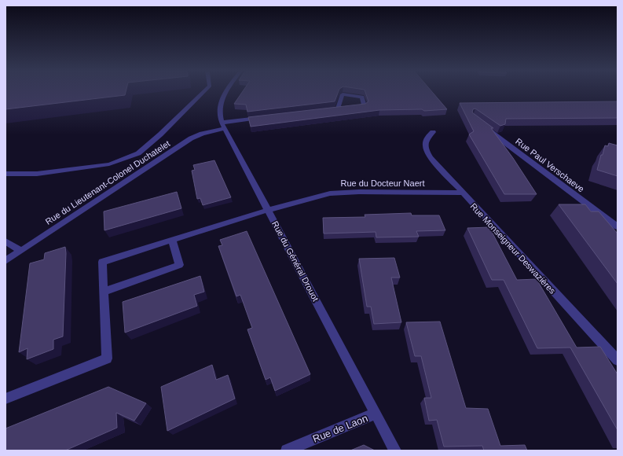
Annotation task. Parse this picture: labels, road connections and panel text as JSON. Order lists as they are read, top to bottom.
{
  "streets": {
    "street": [
      "Rue Paul Verschaeve",
      "Rue du Lieutenant-Colonel Duchatelet",
      "Rue du Docteur Naert",
      "Rue Monseigneur Deswazières",
      "Rue du Général Drouot",
      "Rue de Laon"
    ]
  },
  "crossings": [
    ["Rue du Lieutenant-Colonel Duchatelet", "Rue du Général Drouot"],
    ["Rue du Docteur Naert", "Rue Monseigneur Deswazières"],
    ["Rue du Docteur Naert", "Rue du Général Drouot"],
    ["Rue du Général Drouot", "Rue de Laon"]
  ]
}
